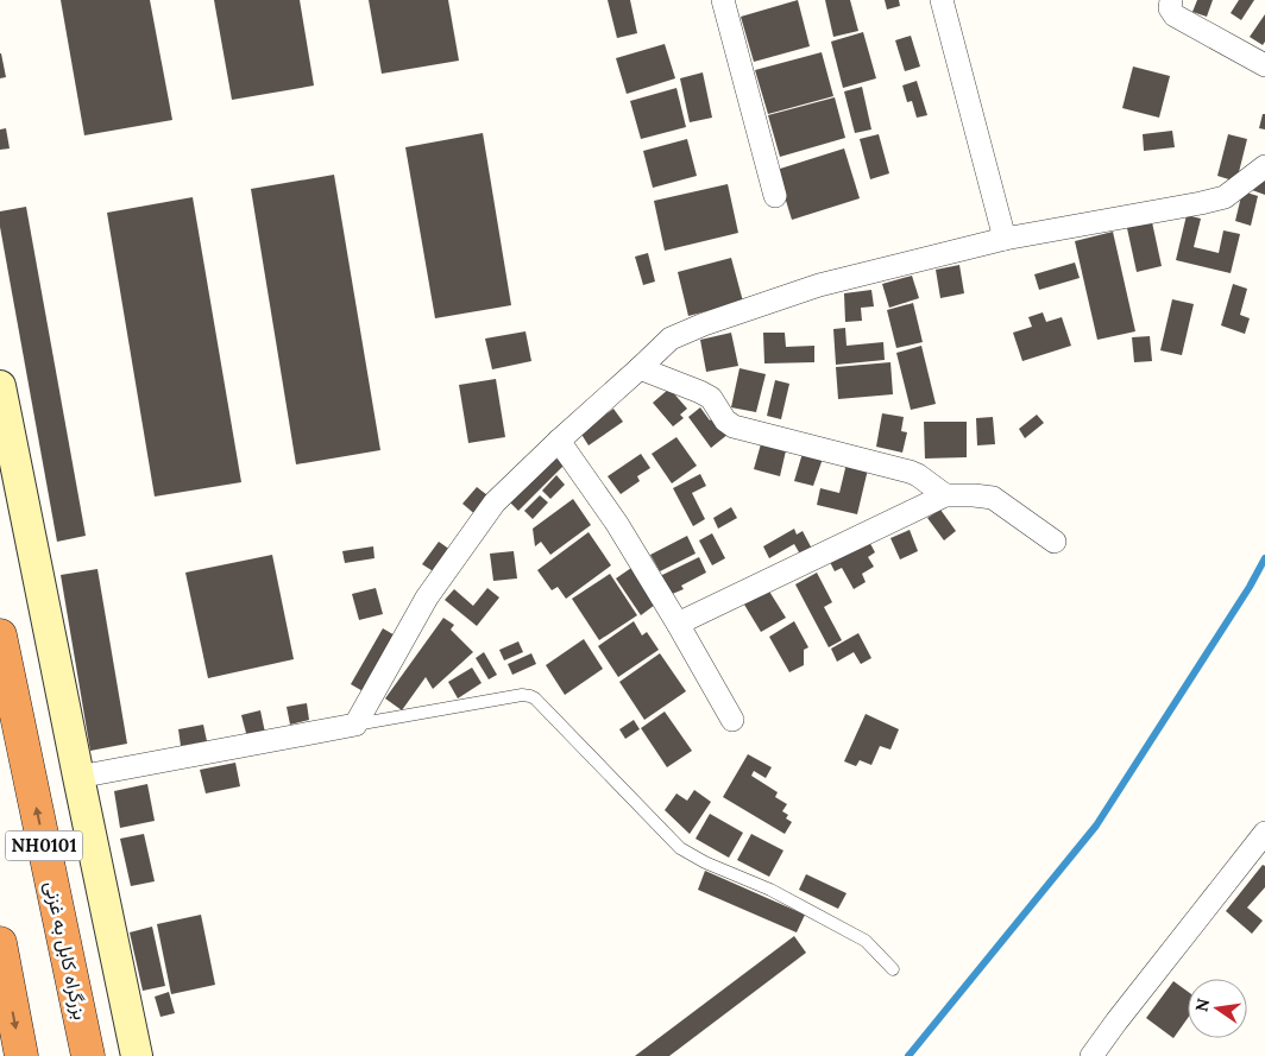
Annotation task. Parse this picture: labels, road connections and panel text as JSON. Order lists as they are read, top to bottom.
{
  "streets": {
    "highway": ["NH0101", "بزرگراه کابل به غزنی"]
  },
  "one_way": ["بزرگراه کابل به غزنی"],
  "north": "left"
}
